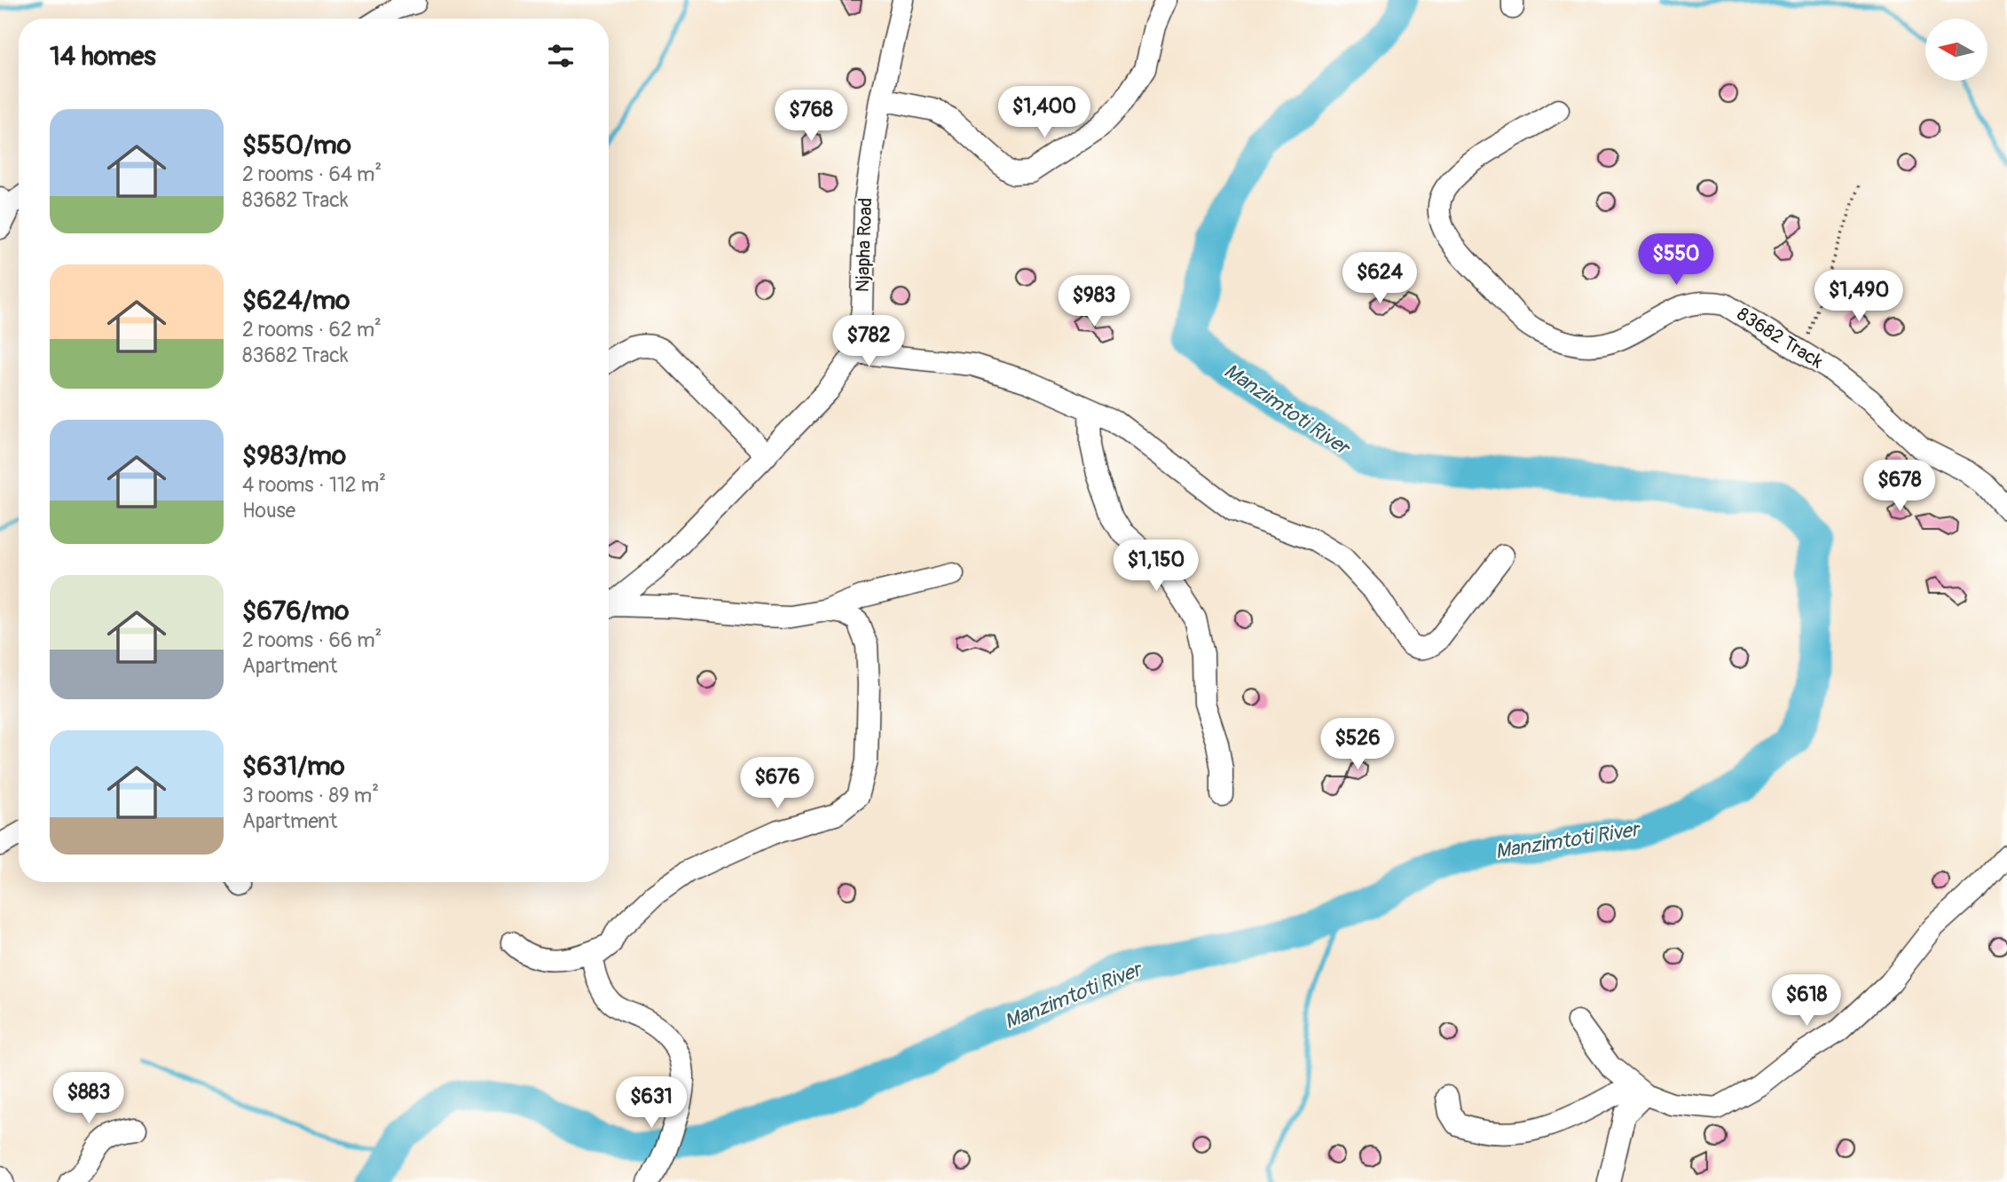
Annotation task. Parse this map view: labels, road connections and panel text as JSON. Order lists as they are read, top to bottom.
{
  "streets": {
    "street": ["Njapha Road", "83682 Track"]
  },
  "water": ["Manzimtoti River"],
  "north": "left",
  "page": {
    "heading": "14 homes",
    "price": [
      "$1,400",
      "$768",
      "$550",
      "$624",
      "$1,490",
      "$983",
      "$782",
      "$678",
      "$1,150",
      "$526",
      "$676",
      "$618",
      "$883",
      "$631"
    ],
    "list": [
      {
        "name": "$550/mo",
        "note": "2 rooms · 64 m² · 83682 Track"
      },
      {
        "name": "$624/mo",
        "note": "2 rooms · 62 m² · 83682 Track"
      },
      {
        "name": "$983/mo",
        "note": "4 rooms · 112 m² · House"
      },
      {
        "name": "$676/mo",
        "note": "2 rooms · 66 m² · Apartment"
      },
      {
        "name": "$631/mo",
        "note": "3 rooms · 89 m² · Apartment"
      }
    ]
  }
}
